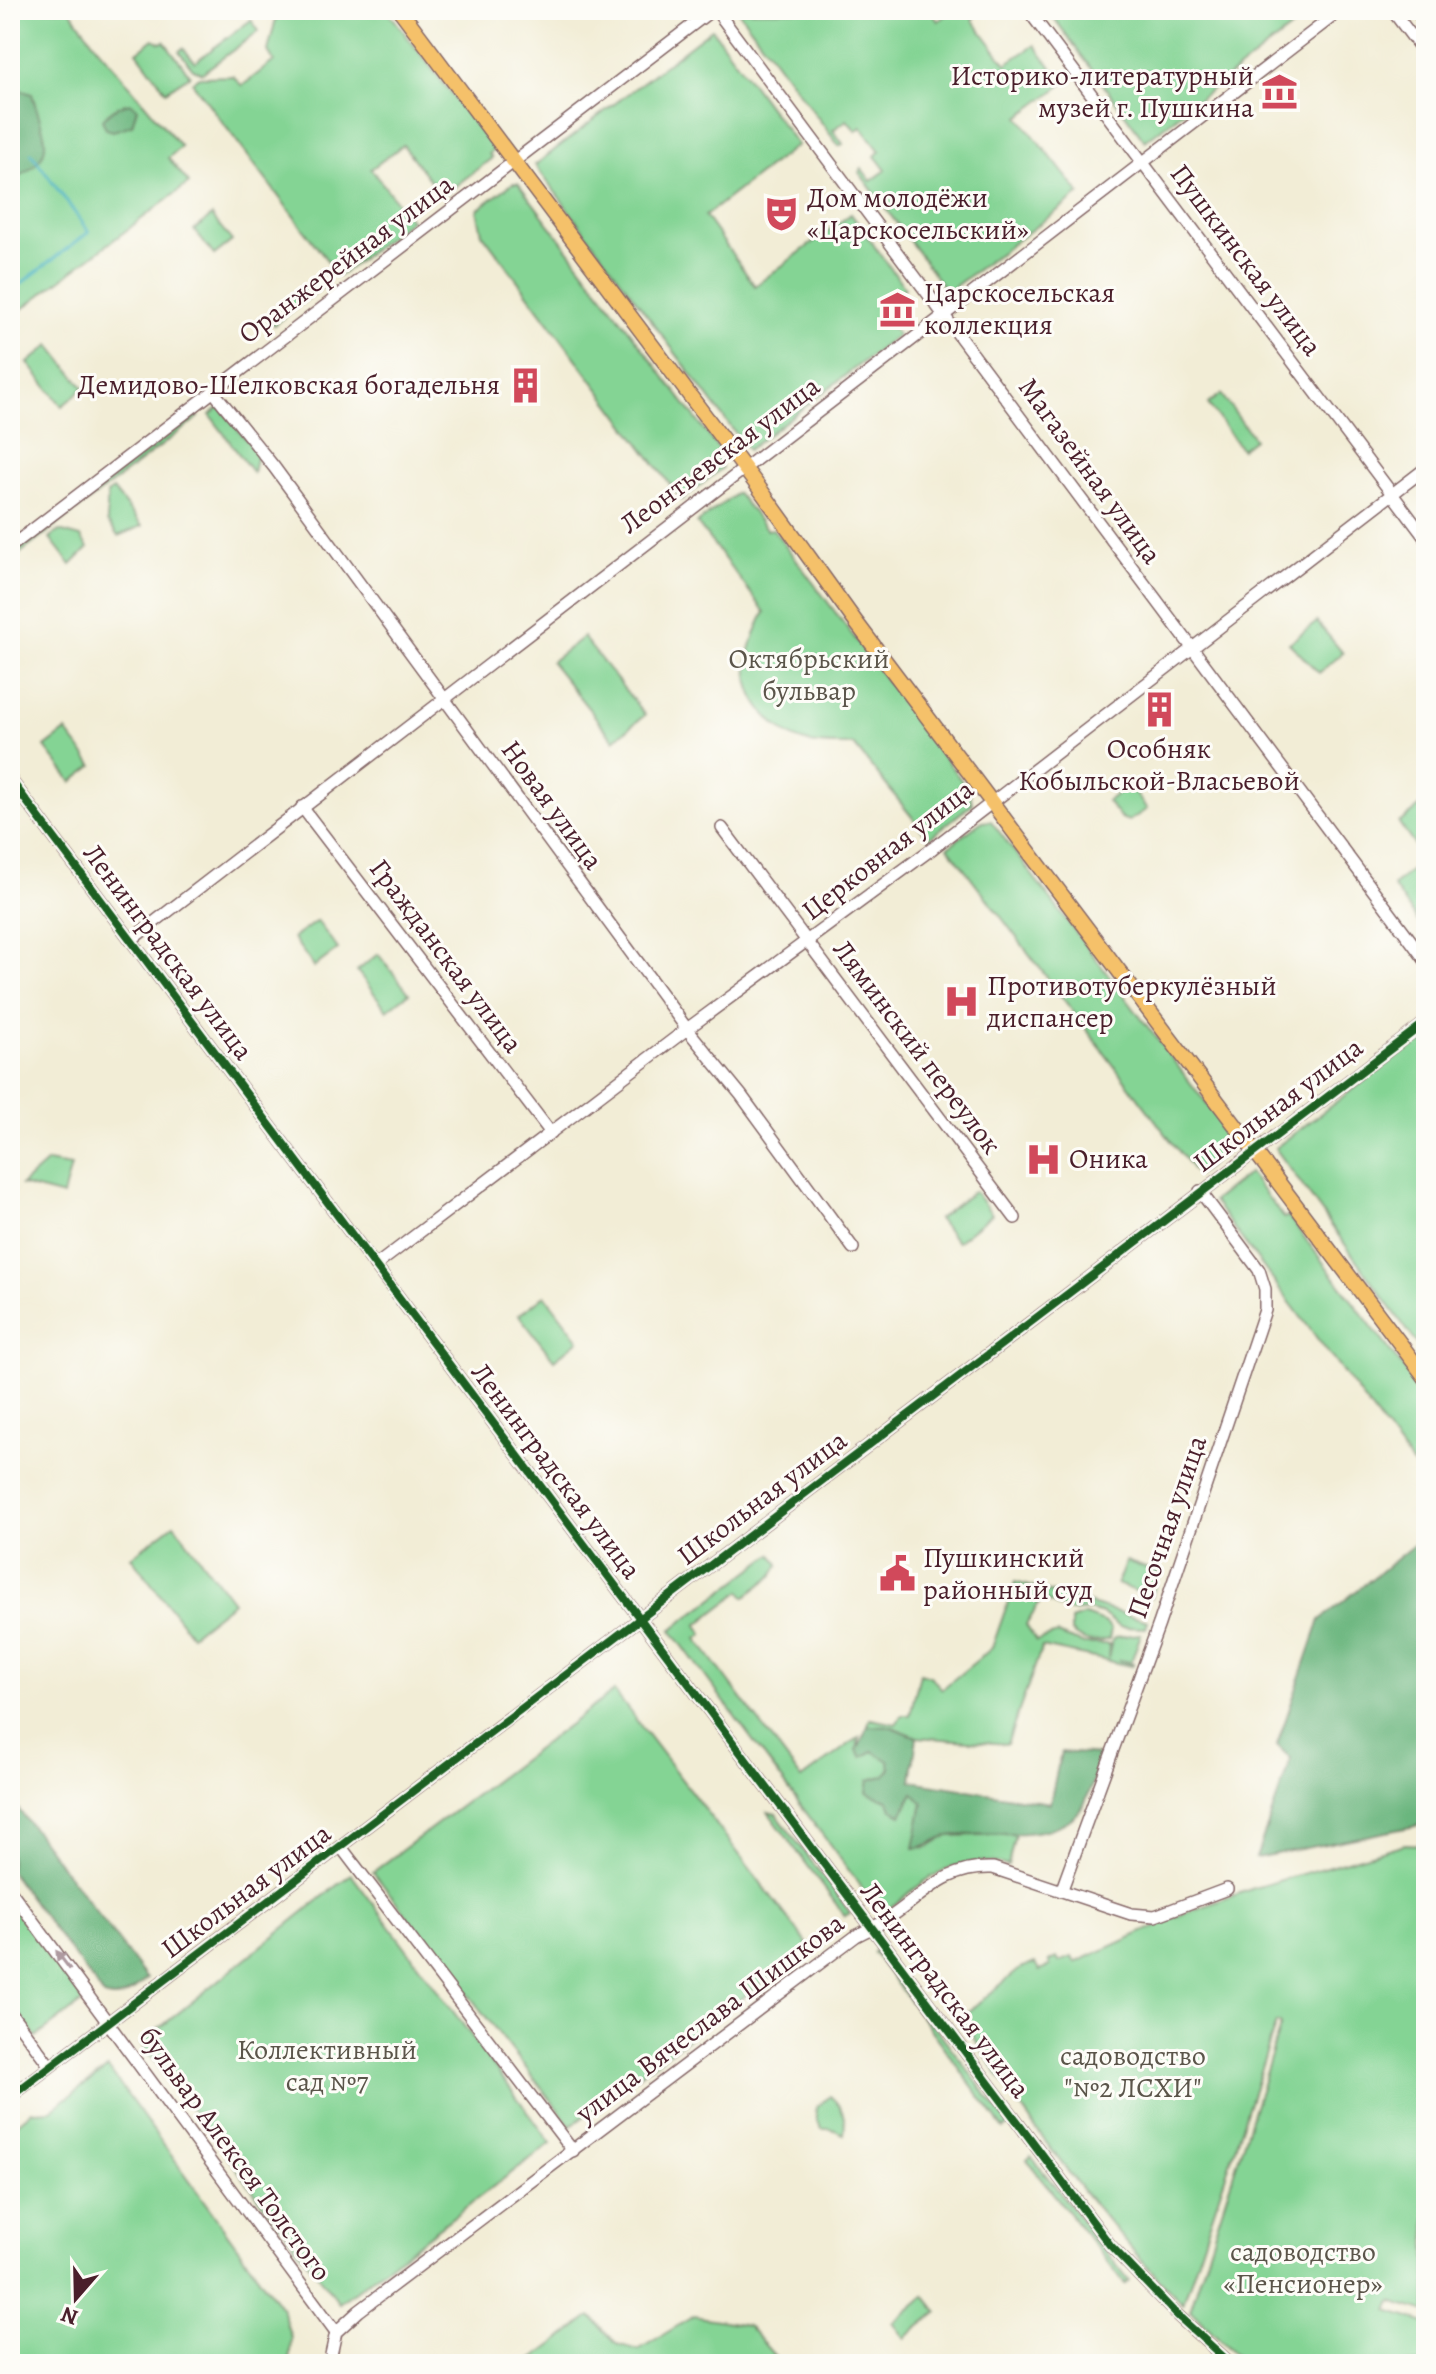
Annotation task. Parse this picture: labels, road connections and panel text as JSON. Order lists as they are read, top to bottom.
{
  "streets": {
    "street": [
      "Оранжерейная улица",
      "Пушкинская улица",
      "Леонтьевская улица",
      "Магазейная улица",
      "Новая улица",
      "Церковная улица",
      "Ленинградская улица",
      "Гражданская улица",
      "Ляминский переулок",
      "Школьная улица",
      "Песочная улица",
      "улица Вячеслава Шишкова",
      "бульвар Алексея Толстого"
    ]
  },
  "crossings": [
    ["Оранжерейная улица", "Магазейная улица"],
    ["Оранжерейная улица", "Новая улица"],
    ["Пушкинская улица", "Леонтьевская улица"],
    ["Пушкинская улица", "Церковная улица"],
    ["Леонтьевская улица", "Магазейная улица"],
    ["Леонтьевская улица", "Новая улица"],
    ["Леонтьевская улица", "Ленинградская улица"],
    ["Леонтьевская улица", "Гражданская улица"],
    ["Магазейная улица", "Церковная улица"],
    ["Новая улица", "Церковная улица"],
    ["Церковная улица", "Ленинградская улица"],
    ["Церковная улица", "Гражданская улица"],
    ["Церковная улица", "Ляминский переулок"],
    ["Ленинградская улица", "Школьная улица"],
    ["Ленинградская улица", "улица Вячеслава Шишкова"],
    ["Школьная улица", "Песочная улица"],
    ["Школьная улица", "бульвар Алексея Толстого"],
    ["Песочная улица", "улица Вячеслава Шишкова"],
    ["улица Вячеслава Шишкова", "бульвар Алексея Толстого"]
  ],
  "parks": [
    "Октябрьский бульвар",
    "Коллективный сад №7",
    "садоводство \"№2 ЛСХИ\"",
    "садоводство «Пенсионер»"
  ],
  "places": {
    "museum": ["Историко-литературный музей г. Пушкина", "Царскосельская коллекция"],
    "theatre": ["Дом молодёжи «Царскосельский»"],
    "building": ["Демидово-Шелковская богадельня", "Особняк Кобыльской-Власьевой"],
    "hospital": ["Противотуберкулёзный диспансер", "Оника"],
    "public building": ["Пушкинский районный суд"]
  },
  "north": "bottom"
}
